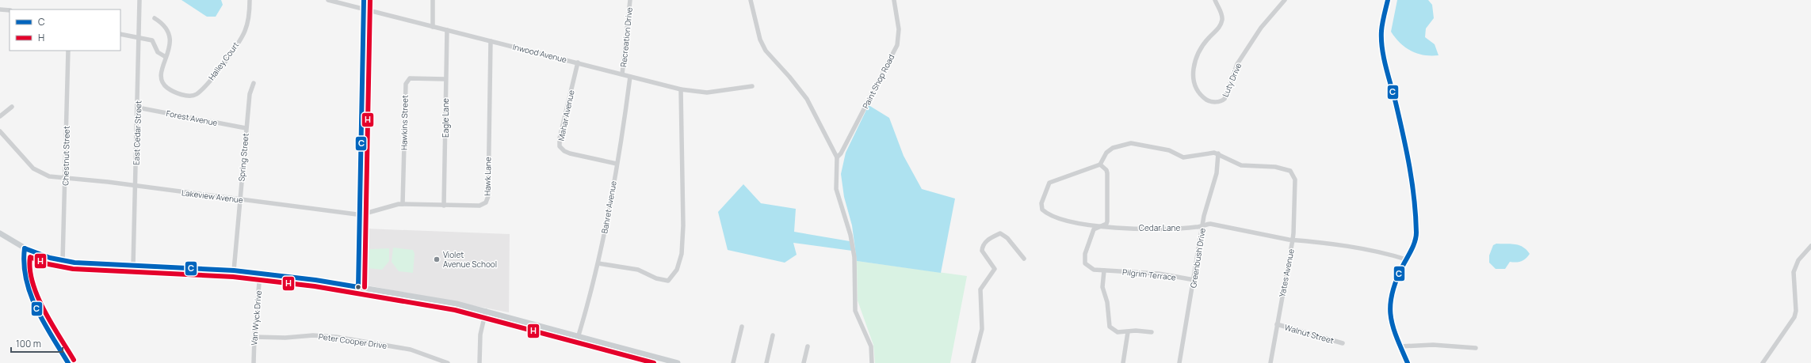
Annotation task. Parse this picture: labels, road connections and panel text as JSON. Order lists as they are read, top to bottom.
{
  "streets": {
    "street": [
      "Recreation Drive",
      "Inwood Avenue",
      "Halley Court",
      "Luty Drive",
      "Paint Shop Road",
      "Mahar Avenue",
      "Forest Avenue",
      "Eagle Lane",
      "Hawkins Street",
      "East Cedar Street",
      "Chestnut Street",
      "Spring Street",
      "Hawk Lane",
      "Lakeview Avenue",
      "Bahret Avenue",
      "Cedar Lane",
      "Greenbush Drive",
      "Yates Avenue",
      "Pilgrim Terrace",
      "Van Wyck Drive",
      "Walnut Street",
      "Peter Cooper Drive"
    ]
  },
  "crossings": [
    ["Recreation Drive", "Inwood Avenue"],
    ["Inwood Avenue", "Mahar Avenue"],
    ["Inwood Avenue", "Eagle Lane"],
    ["Inwood Avenue", "Hawk Lane"],
    ["Inwood Avenue", "Bahret Avenue"],
    ["Mahar Avenue", "Bahret Avenue"],
    ["Forest Avenue", "East Cedar Street"],
    ["Forest Avenue", "Spring Street"],
    ["Eagle Lane", "Hawkins Street"],
    ["Eagle Lane", "Hawk Lane"],
    ["Hawkins Street", "Hawk Lane"],
    ["East Cedar Street", "Lakeview Avenue"],
    ["Chestnut Street", "Lakeview Avenue"],
    ["Spring Street", "Lakeview Avenue"],
    ["Hawk Lane", "Lakeview Avenue"],
    ["Cedar Lane", "Greenbush Drive"],
    ["Cedar Lane", "Yates Avenue"],
    ["Cedar Lane", "Pilgrim Terrace"],
    ["Greenbush Drive", "Pilgrim Terrace"],
    ["Yates Avenue", "Walnut Street"],
    ["Van Wyck Drive", "Peter Cooper Drive"]
  ],
  "places": ["Violet Avenue School"],
  "lines": ["transit line C", "transit line H"],
  "legend": ["C", "H"],
  "scale_bar": "100 m"
}
